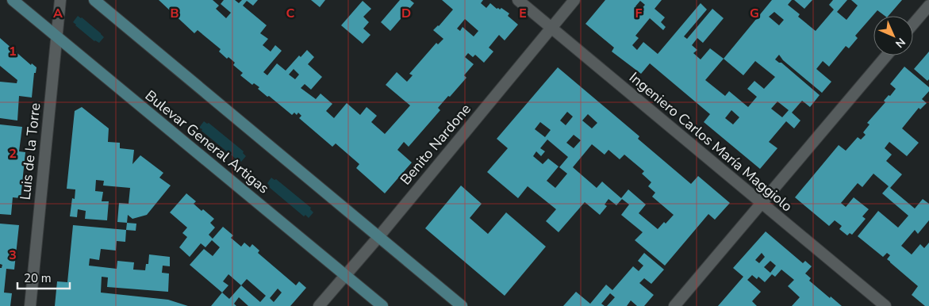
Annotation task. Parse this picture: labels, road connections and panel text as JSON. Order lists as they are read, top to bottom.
{
  "streets": {
    "main road": ["Bulevar General Artigas"],
    "street": ["Ingeniero Carlos María Maggiolo", "Benito Nardone", "Luis de la Torre"]
  },
  "crossings": [
    ["Bulevar General Artigas", "Benito Nardone"],
    ["Bulevar General Artigas", "Luis de la Torre"],
    ["Ingeniero Carlos María Maggiolo", "Benito Nardone"]
  ],
  "scale_bar": "20 m",
  "north": "bottom right",
  "grid": {
    "columns": [
      "A",
      "B",
      "C",
      "D",
      "E",
      "F",
      "G"
    ],
    "rows": ["1", "2", "3"]
  }
}
